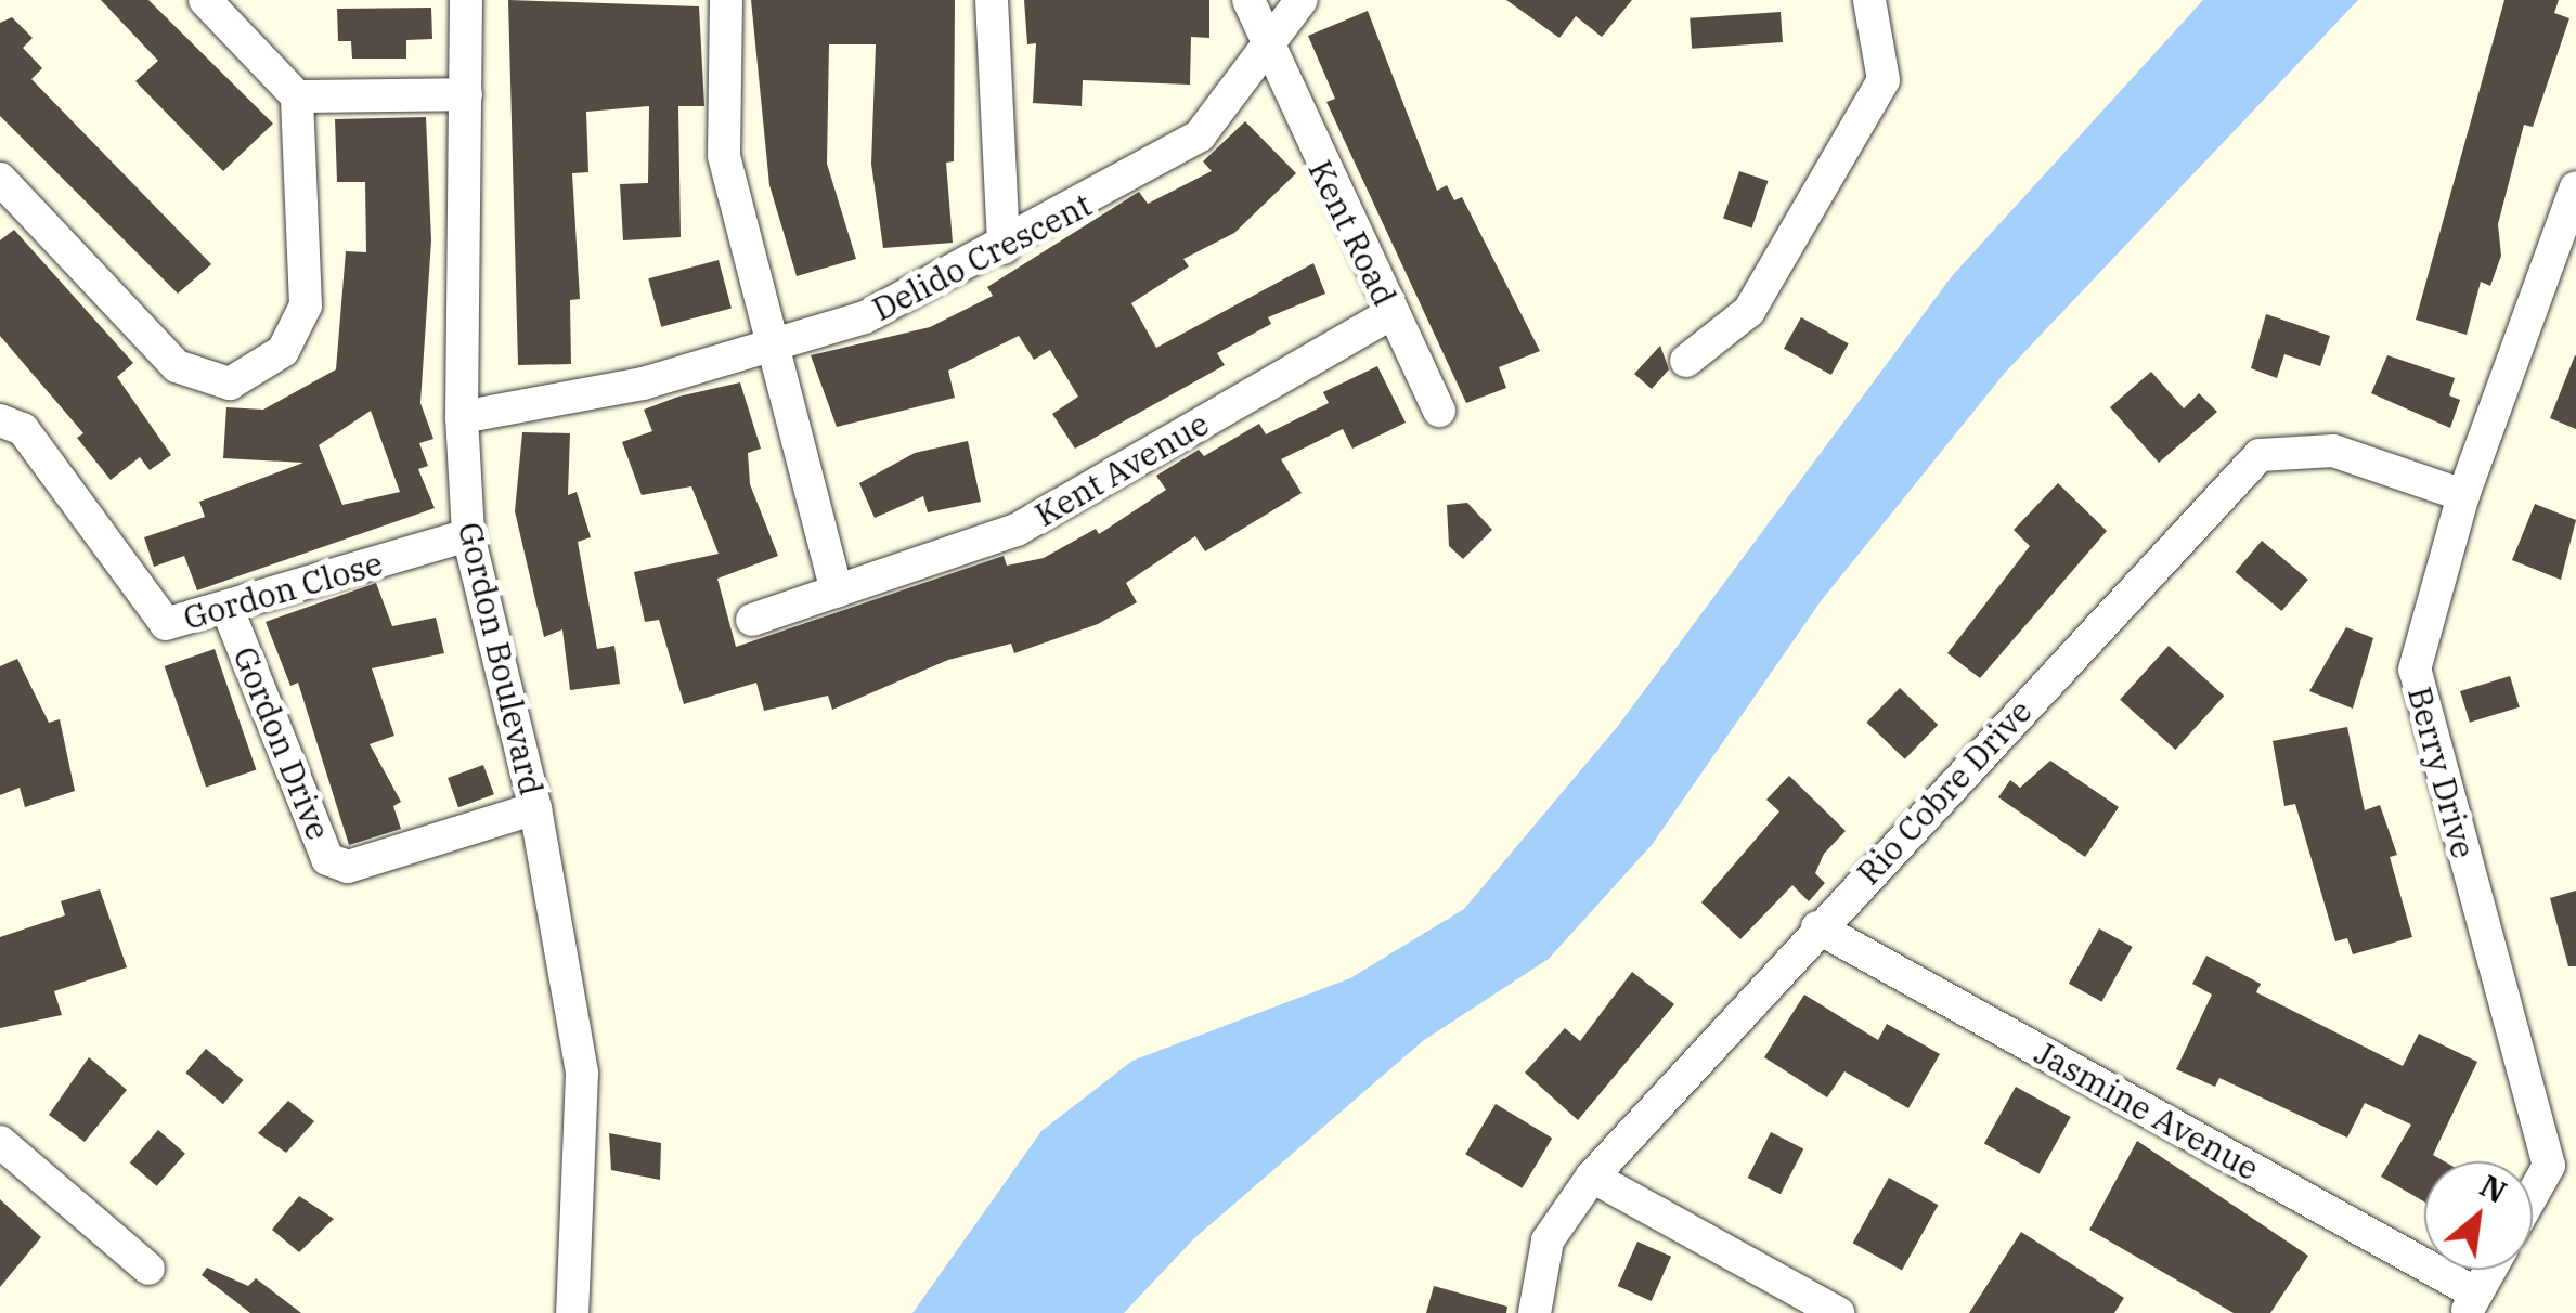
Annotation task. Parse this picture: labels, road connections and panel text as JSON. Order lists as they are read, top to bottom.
{
  "streets": {
    "street": [
      "Kent Road",
      "Delido Crescent",
      "Kent Avenue",
      "Gordon Close",
      "Gordon Boulevard",
      "Gordon Drive",
      "Berry Drive",
      "Rio Cobre Drive",
      "Jasmine Avenue"
    ]
  },
  "crossings": [
    ["Kent Road", "Delido Crescent"],
    ["Kent Road", "Kent Avenue"],
    ["Delido Crescent", "Gordon Boulevard"],
    ["Gordon Close", "Gordon Boulevard"],
    ["Gordon Close", "Gordon Drive"],
    ["Gordon Boulevard", "Gordon Drive"],
    ["Berry Drive", "Rio Cobre Drive"],
    ["Rio Cobre Drive", "Jasmine Avenue"]
  ],
  "north": "top right"
}
